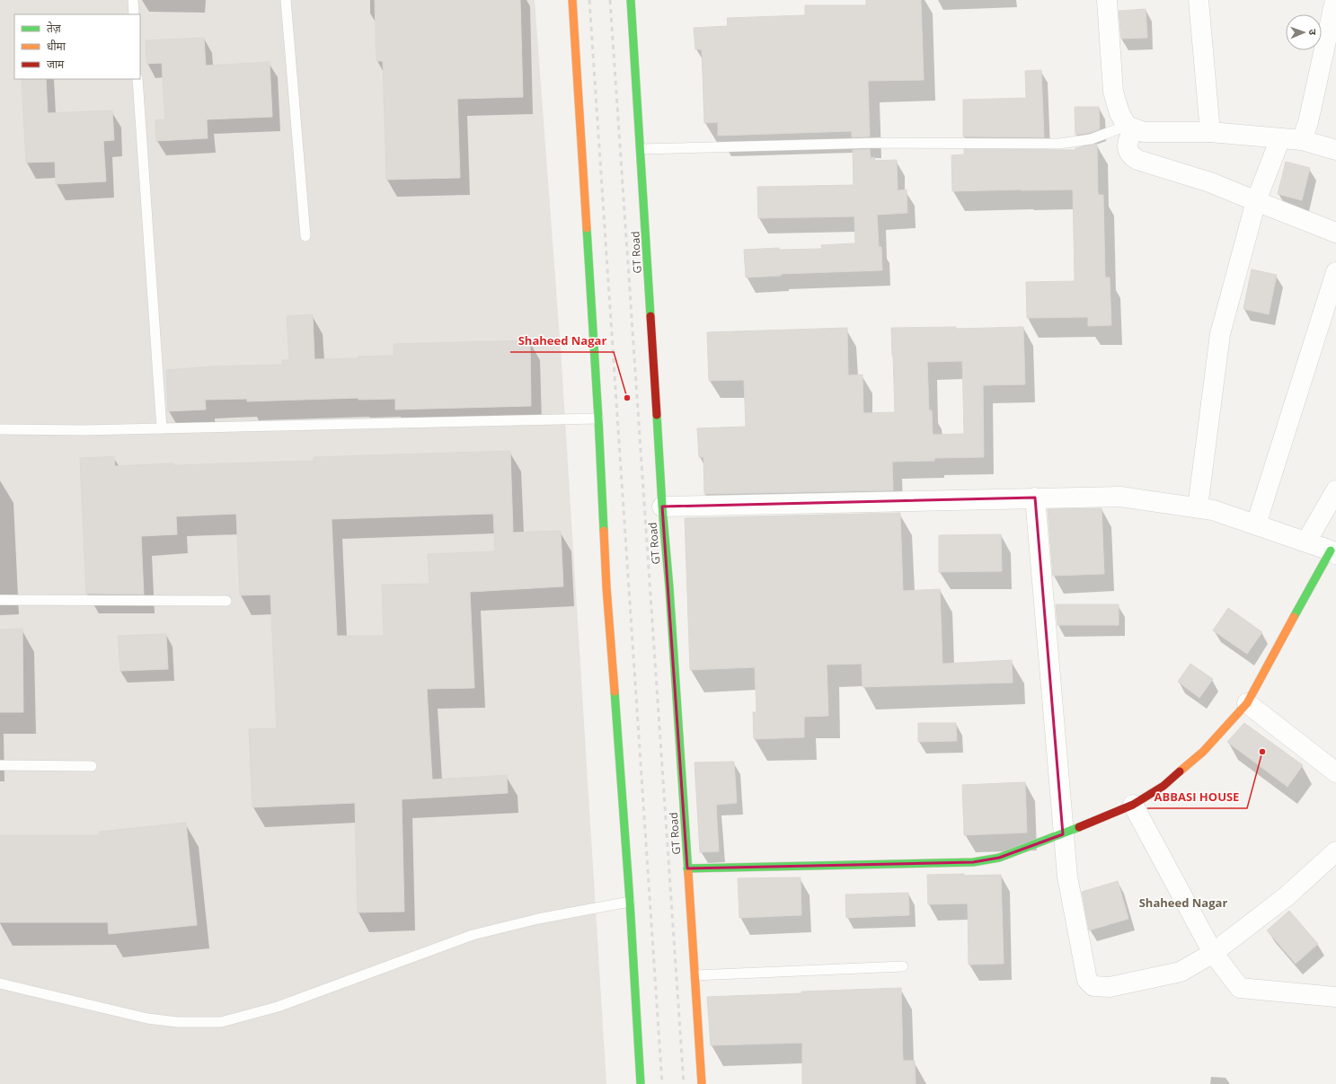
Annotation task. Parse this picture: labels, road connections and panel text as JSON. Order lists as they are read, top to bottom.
{
  "streets": {
    "main road": ["GT Road"]
  },
  "districts": ["Shaheed Nagar"],
  "places": ["Shaheed Nagar", "ABBASI HOUSE"],
  "legend": ["तेज़", "धीमा", "जाम"],
  "north": "right"
}
